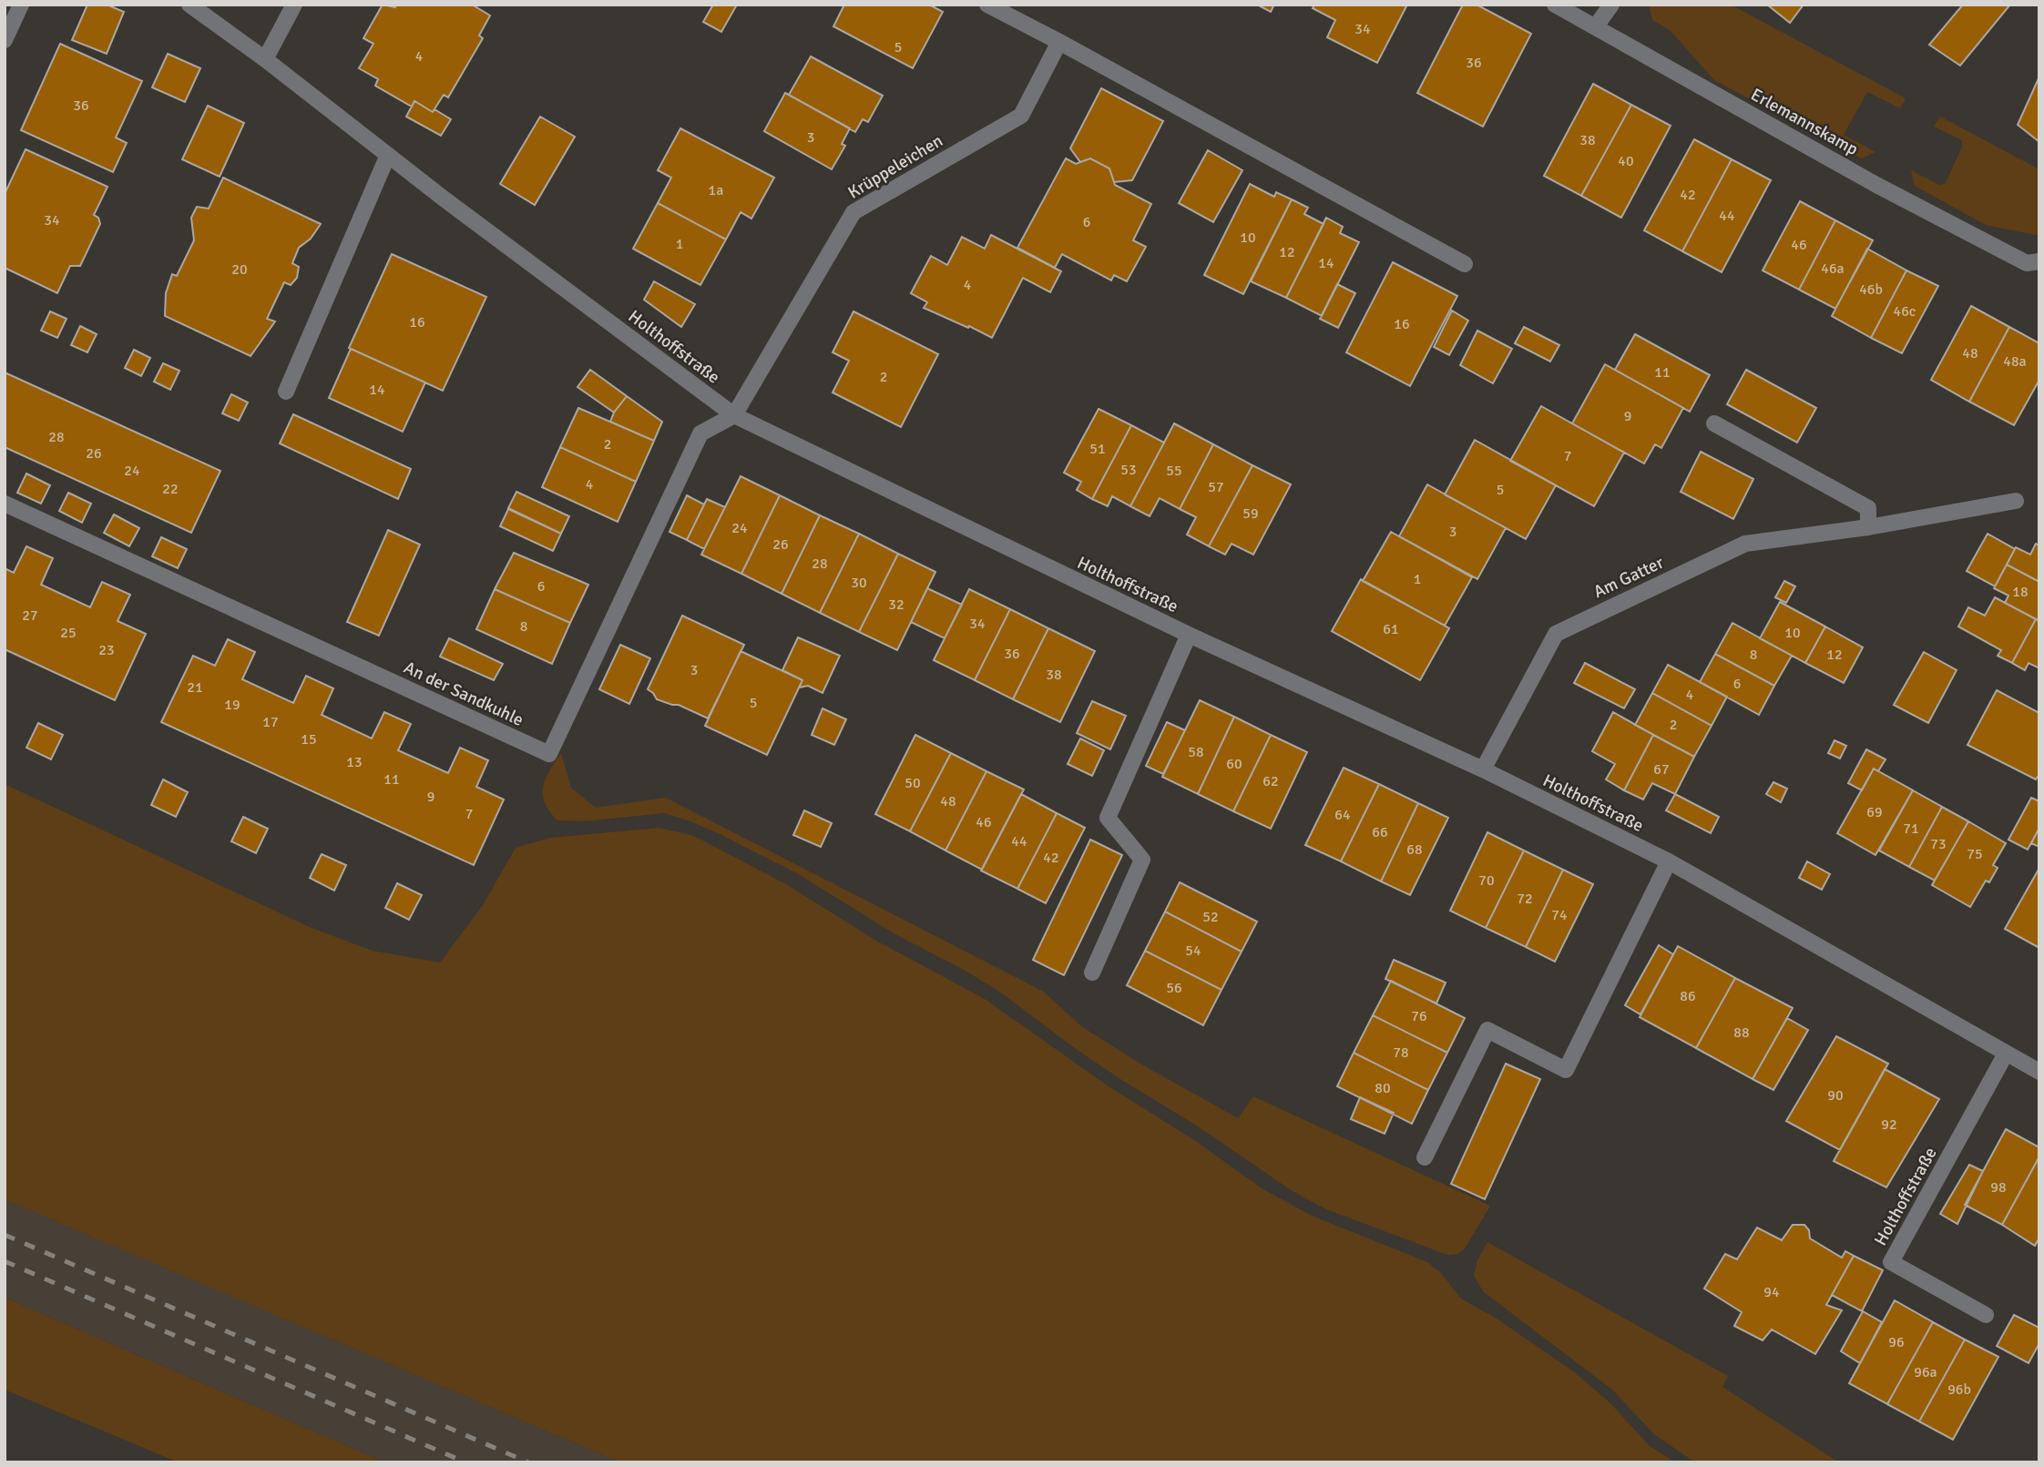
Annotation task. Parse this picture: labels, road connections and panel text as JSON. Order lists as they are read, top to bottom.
{
  "streets": {
    "street": [
      "Erlemannskamp",
      "Krüppeleichen",
      "Holthoffstraße",
      "Am Gatter",
      "An der Sandkuhle"
    ]
  },
  "crossings": [
    ["Krüppeleichen", "Holthoffstraße"],
    ["Krüppeleichen", "An der Sandkuhle"],
    ["Holthoffstraße", "Am Gatter"],
    ["Holthoffstraße", "An der Sandkuhle"]
  ],
  "house_numbers": [
    "34",
    "5",
    "4",
    "36",
    "36",
    "3",
    "38",
    "40",
    "1a",
    "42",
    "44",
    "34",
    "6",
    "10",
    "1",
    "46",
    "12",
    "14",
    "46a",
    "20",
    "4",
    "46b",
    "46c",
    "16",
    "16",
    "48",
    "48a",
    "11",
    "2",
    "14",
    "9",
    "28",
    "2",
    "51",
    "26",
    "7",
    "53",
    "24",
    "55",
    "4",
    "57",
    "22",
    "5",
    "59",
    "24",
    "3",
    "26",
    "28",
    "1",
    "30",
    "6",
    "18",
    "32",
    "27",
    "34",
    "8",
    "61",
    "25",
    "10",
    "23",
    "36",
    "8",
    "12",
    "3",
    "38",
    "6",
    "21",
    "4",
    "5",
    "19",
    "17",
    "2",
    "15",
    "58",
    "13",
    "60",
    "67",
    "11",
    "62",
    "50",
    "9",
    "48",
    "69",
    "7",
    "64",
    "46",
    "71",
    "66",
    "44",
    "73",
    "68",
    "75",
    "42",
    "70",
    "72",
    "74",
    "52",
    "54",
    "56",
    "86",
    "76",
    "88",
    "78",
    "80",
    "90",
    "92",
    "98",
    "94",
    "96",
    "96a",
    "96b"
  ]
}
